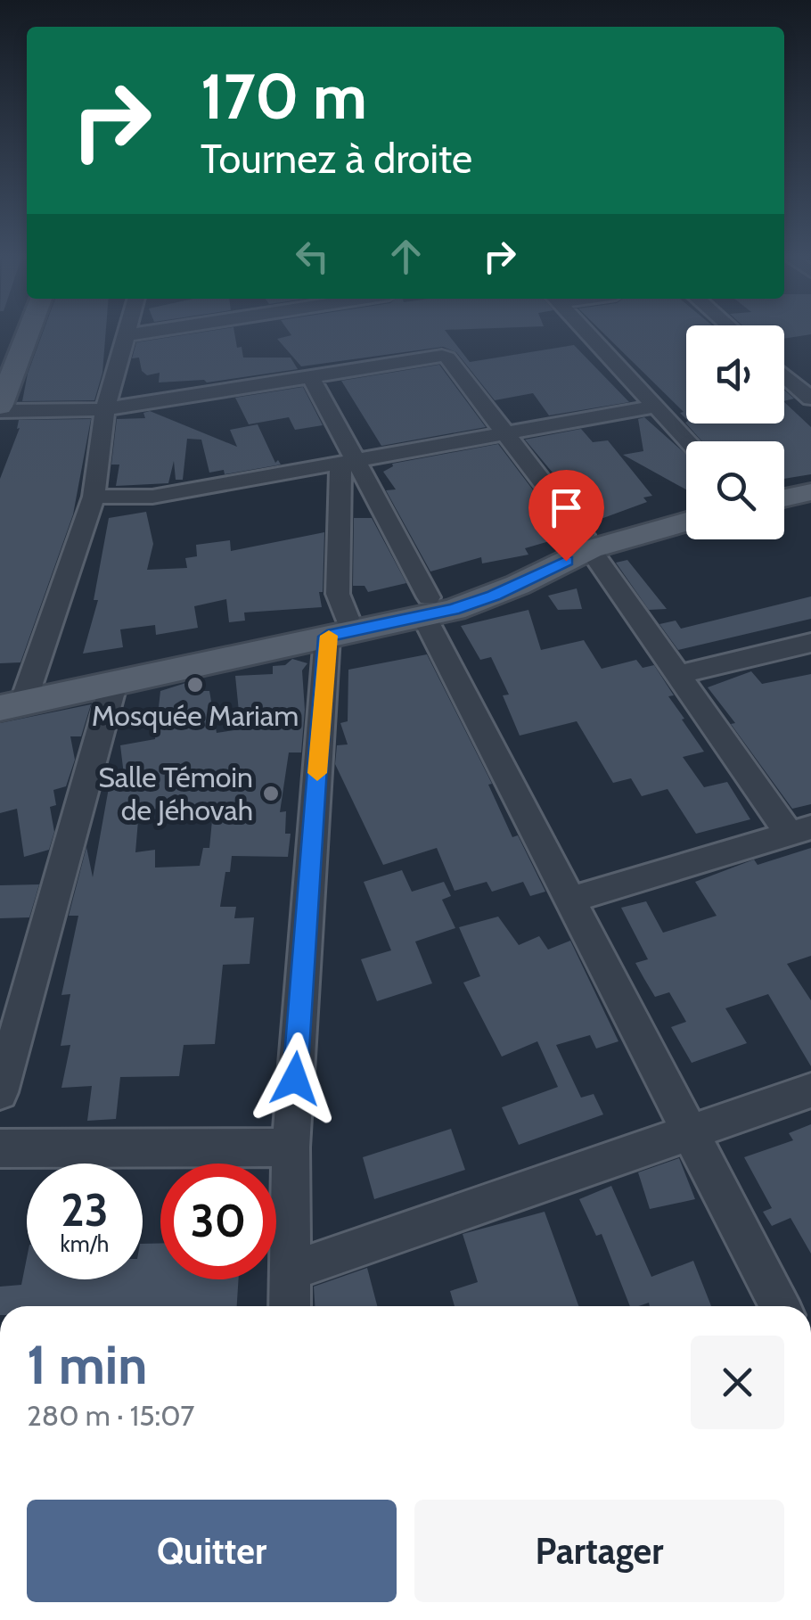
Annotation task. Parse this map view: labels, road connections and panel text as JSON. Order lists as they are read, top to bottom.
{
  "places": ["Mosquée Mariam", "Salle Témoin de Jéhovah"],
  "page": {
    "turn": ["170 m", "Tournez à droite"],
    "speed": "23 km/h",
    "limit": "30",
    "heading": ["1 min", "280 m · 15:07"],
    "buttons": ["Quitter", "Partager"]
  }
}
